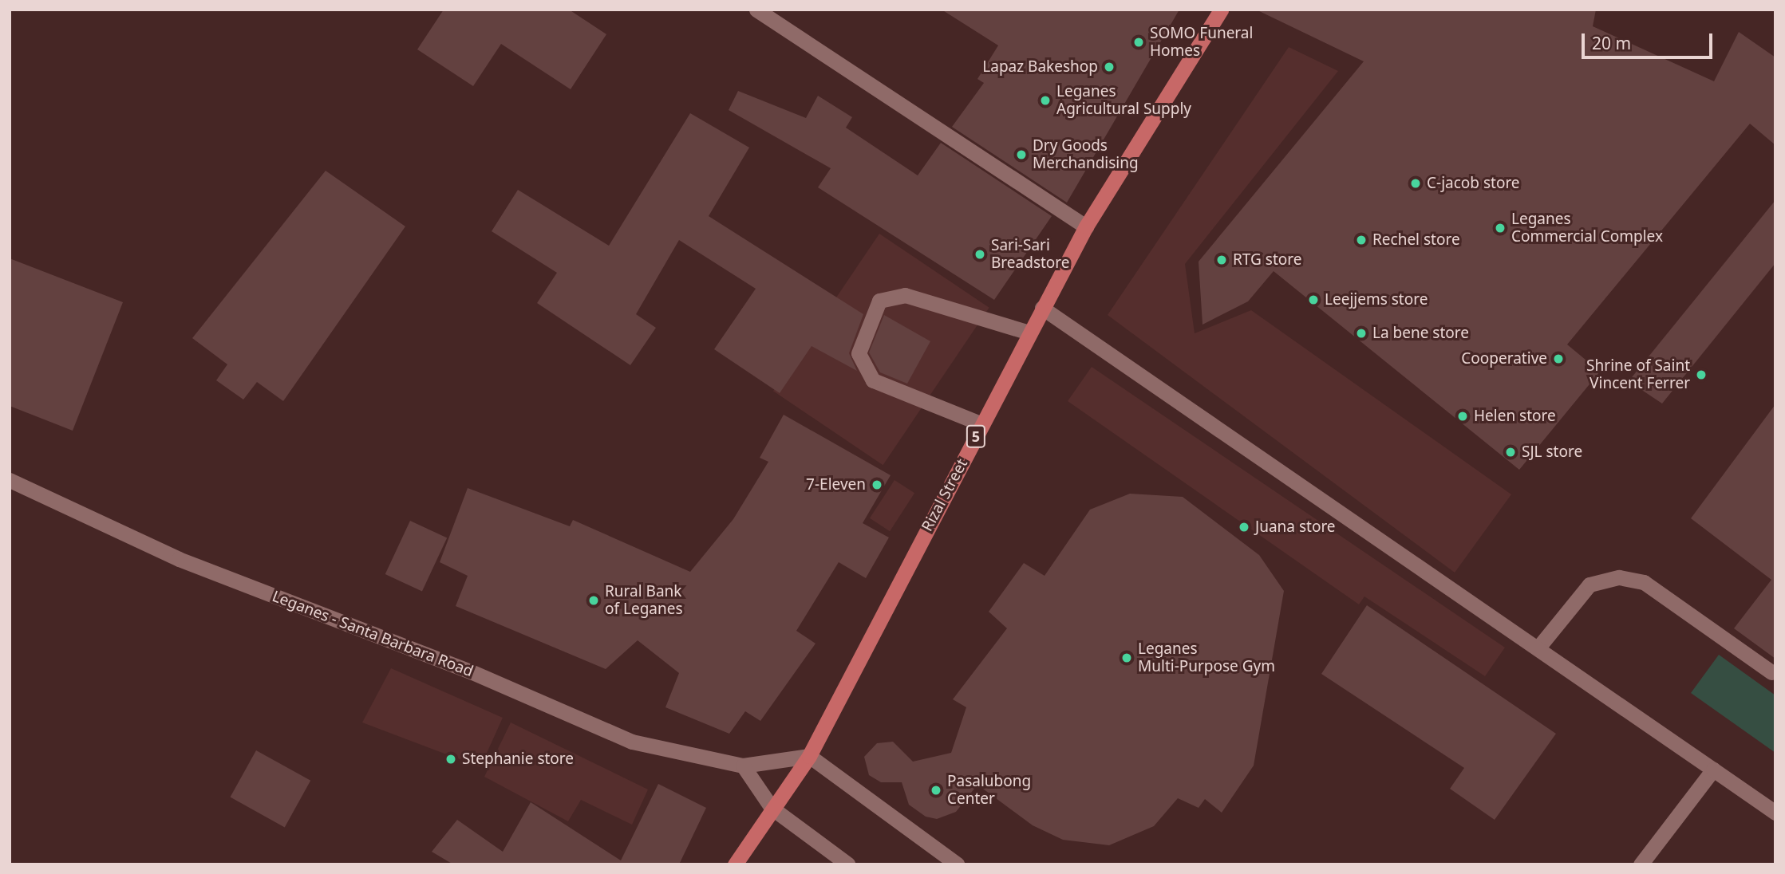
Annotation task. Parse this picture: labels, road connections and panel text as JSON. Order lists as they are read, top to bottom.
{
  "streets": {
    "main road": ["5", "Rizal Street", "Leganes - Santa Barbara Road"]
  },
  "places": [
    "SOMO Funeral Homes",
    "Lapaz Bakeshop",
    "Leganes Agricultural Supply",
    "Dry Goods Merchandising",
    "C-jacob store",
    "Leganes Commercial Complex",
    "Rechel store",
    "Sari-Sari Breadstore",
    "RTG store",
    "Leejjems store",
    "La bene store",
    "Cooperative",
    "Shrine of Saint Vincent Ferrer",
    "Helen store",
    "SJL store",
    "7-Eleven",
    "Juana store",
    "Rural Bank of Leganes",
    "Leganes Multi-Purpose Gym",
    "Stephanie store",
    "Pasalubong Center"
  ],
  "scale_bar": "20 m"
}
